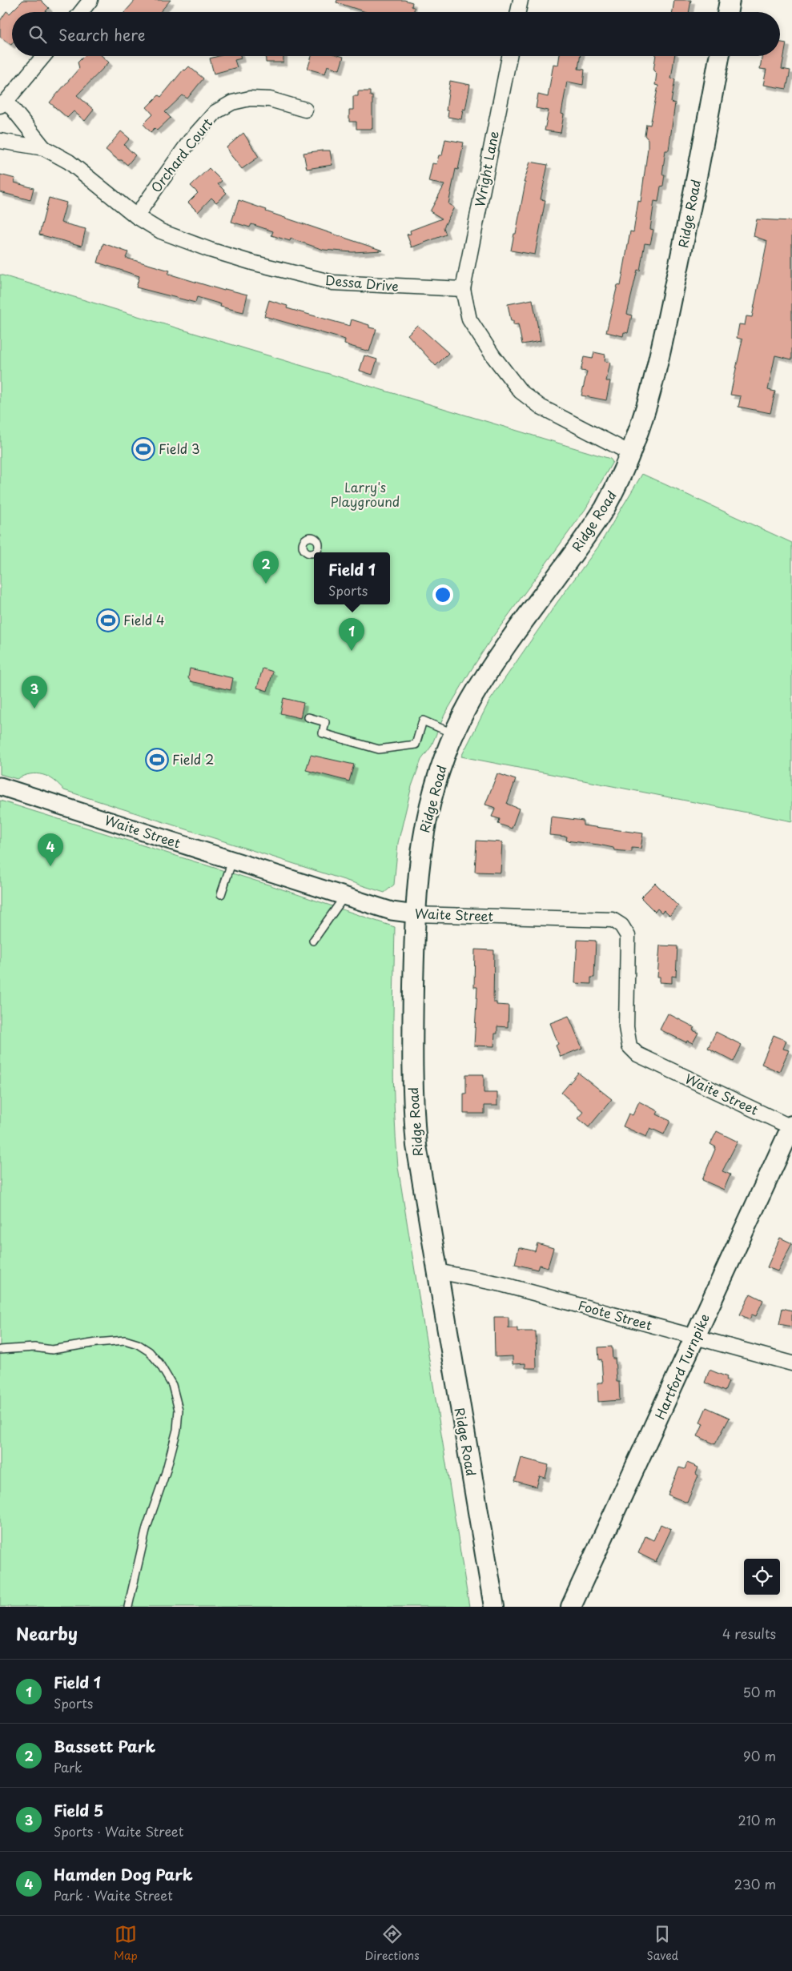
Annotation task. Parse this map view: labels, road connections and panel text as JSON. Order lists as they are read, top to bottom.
{
  "streets": {
    "main road": ["Ridge Road", "Hartford Turnpike"],
    "street": [
      "Orchard Court",
      "Wright Lane",
      "Dessa Drive",
      "Waite Street",
      "Foote Street"
    ]
  },
  "crossings": [
    ["Orchard Court", "Dessa Drive"],
    ["Wright Lane", "Dessa Drive"],
    ["Ridge Road", "Waite Street"],
    ["Ridge Road", "Foote Street"],
    ["Waite Street", "Hartford Turnpike"],
    ["Foote Street", "Hartford Turnpike"]
  ],
  "parks": ["Larry's Playground"],
  "places": {
    "sports": ["Field 3", "Field 4", "Field 2"]
  },
  "page": {
    "search": "Search here",
    "pins": [
      "2",
      "1",
      "3",
      "4"
    ],
    "popup": ["Field 1", "Sports"],
    "heading": ["Nearby", "4 results"],
    "list": [
      {
        "mark": "1",
        "name": "Field 1",
        "note": "Sports",
        "value": "50 m"
      },
      {
        "mark": "2",
        "name": "Bassett Park",
        "note": "Park",
        "value": "90 m"
      },
      {
        "mark": "3",
        "name": "Field 5",
        "note": "Sports · Waite Street",
        "value": "210 m"
      },
      {
        "mark": "4",
        "name": "Hamden Dog Park",
        "note": "Park · Waite Street",
        "value": "230 m"
      }
    ],
    "nav": ["Map", "Directions", "Saved"]
  }
}
